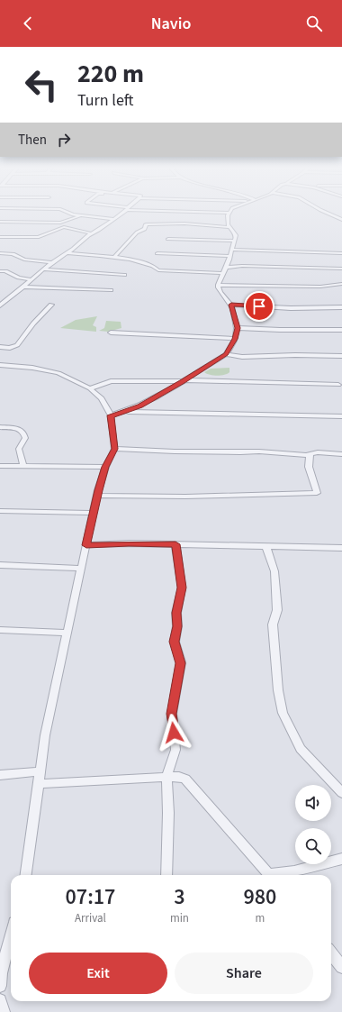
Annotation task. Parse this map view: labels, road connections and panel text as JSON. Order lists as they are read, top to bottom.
{
  "page": {
    "header": "Navio",
    "turn": ["220 m", "Turn left"],
    "then": "Then",
    "eta": [
      "07:17",
      "Arrival",
      "3",
      "min",
      "980",
      "m"
    ],
    "buttons": ["Exit", "Share"]
  }
}
